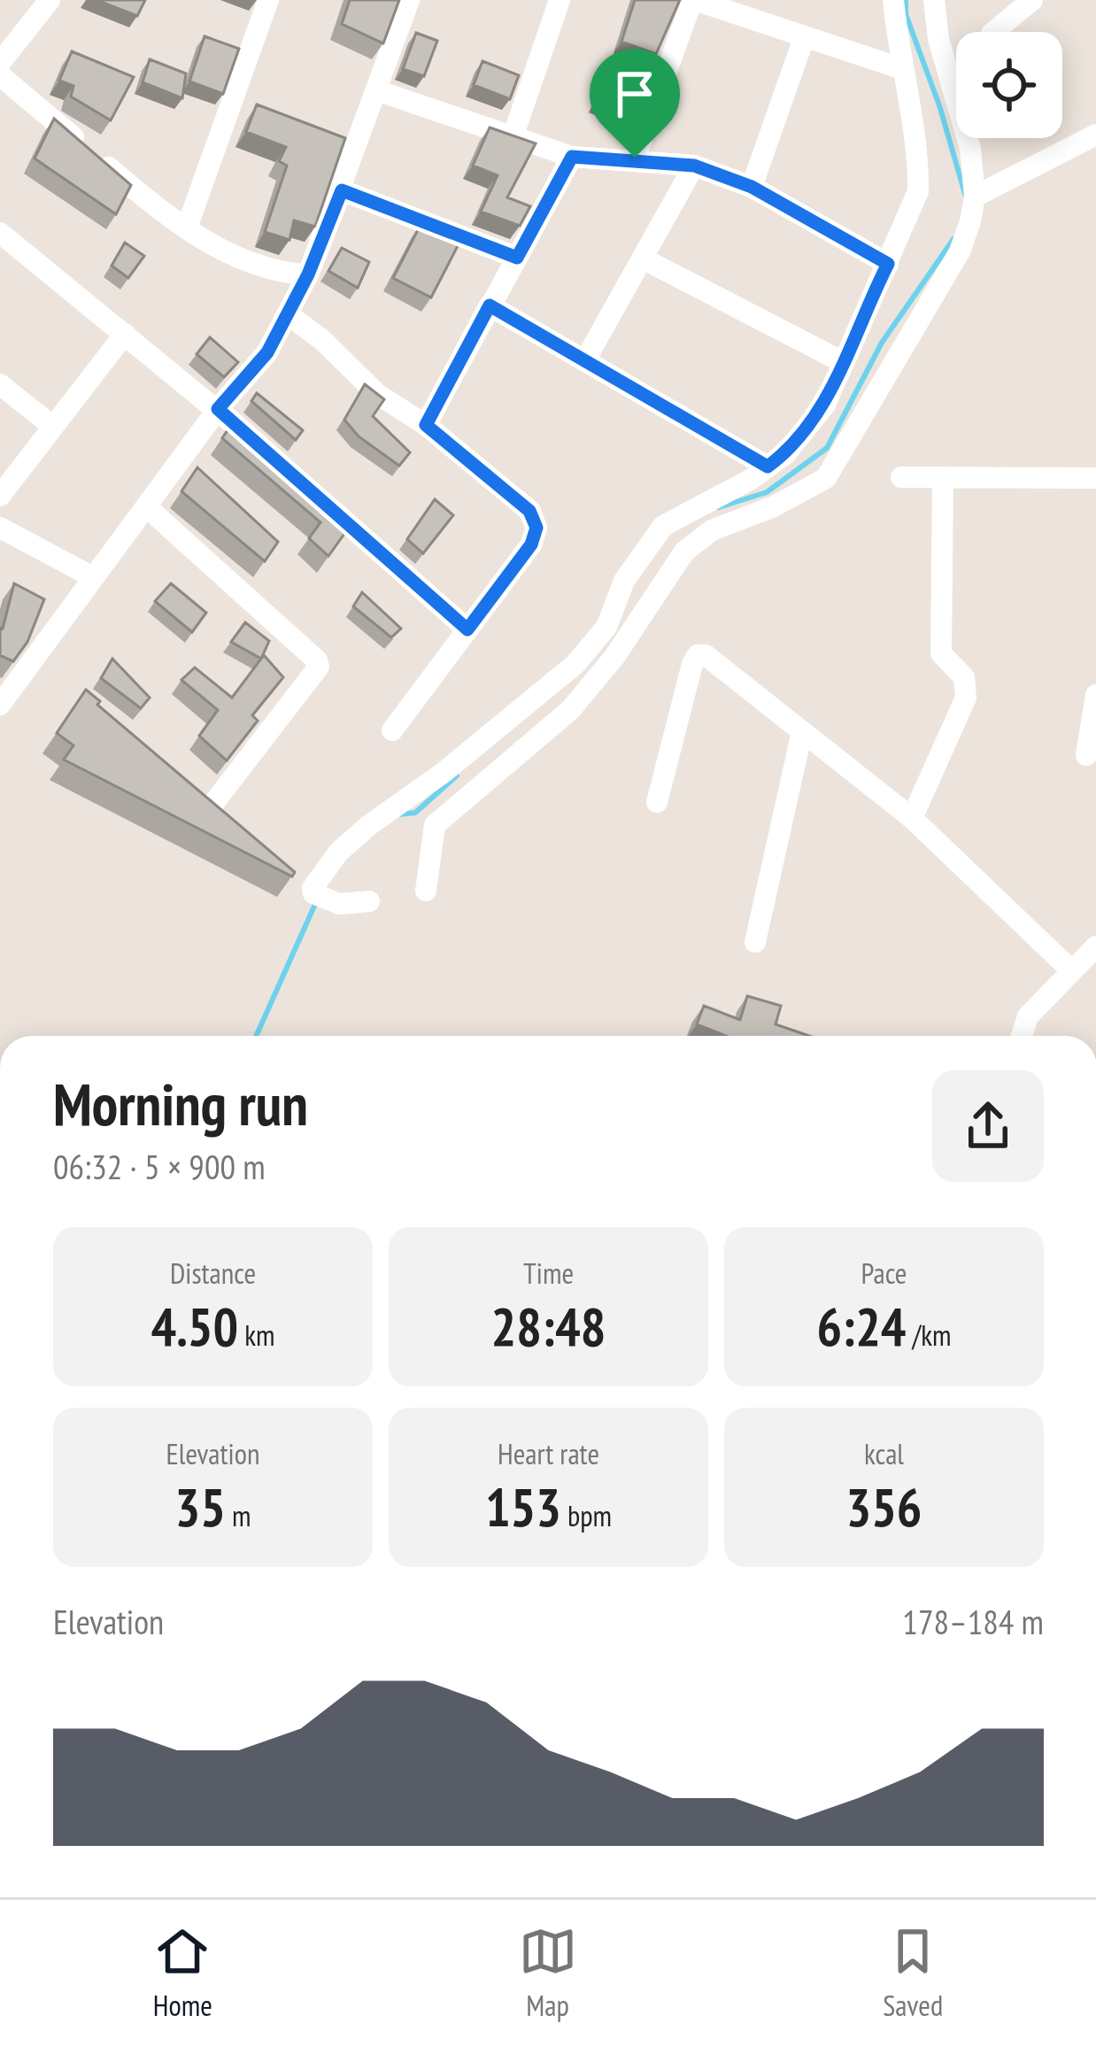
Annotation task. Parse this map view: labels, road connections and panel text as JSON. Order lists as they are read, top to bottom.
{
  "page": {
    "heading": ["Morning run", "06:32 · 5 × 900 m"],
    "stats": [
      ["Distance", "4.50 km"],
      ["Time", "28:48"],
      ["Pace", "6:24 /km"],
      ["Elevation", "35 m"],
      ["Heart rate", "153 bpm"],
      ["kcal", "356"]
    ],
    "chart": ["Elevation", "178–184 m"],
    "tabs": ["Home", "Map", "Saved"]
  }
}
